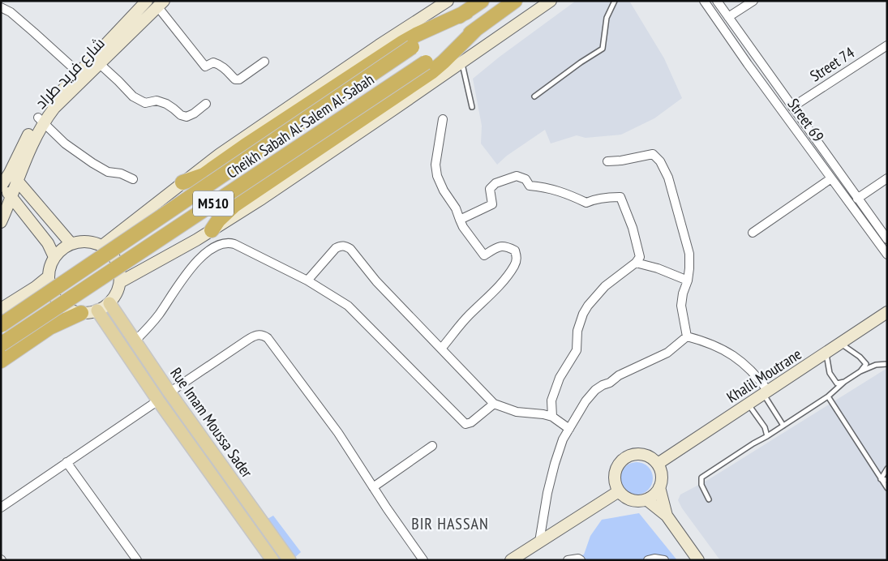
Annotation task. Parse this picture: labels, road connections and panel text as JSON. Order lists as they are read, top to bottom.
{
  "streets": {
    "highway": ["Cheikh Sabah Al-Salem Al-Sabah", "M510"],
    "main road": ["Rue Imam Moussa Sader"],
    "street": [
      "Street 74",
      "شارع فريد طراد",
      "Street 69",
      "Khalil Moutrane"
    ]
  },
  "crossings": [
    ["Street 74", "Street 69"],
    ["شارع فريد طراد", "Cheikh Sabah Al-Salem Al-Sabah"],
    ["شارع فريد طراد", "Rue Imam Moussa Sader"],
    ["Cheikh Sabah Al-Salem Al-Sabah", "Rue Imam Moussa Sader"]
  ],
  "districts": ["BIR HASSAN"]
}
